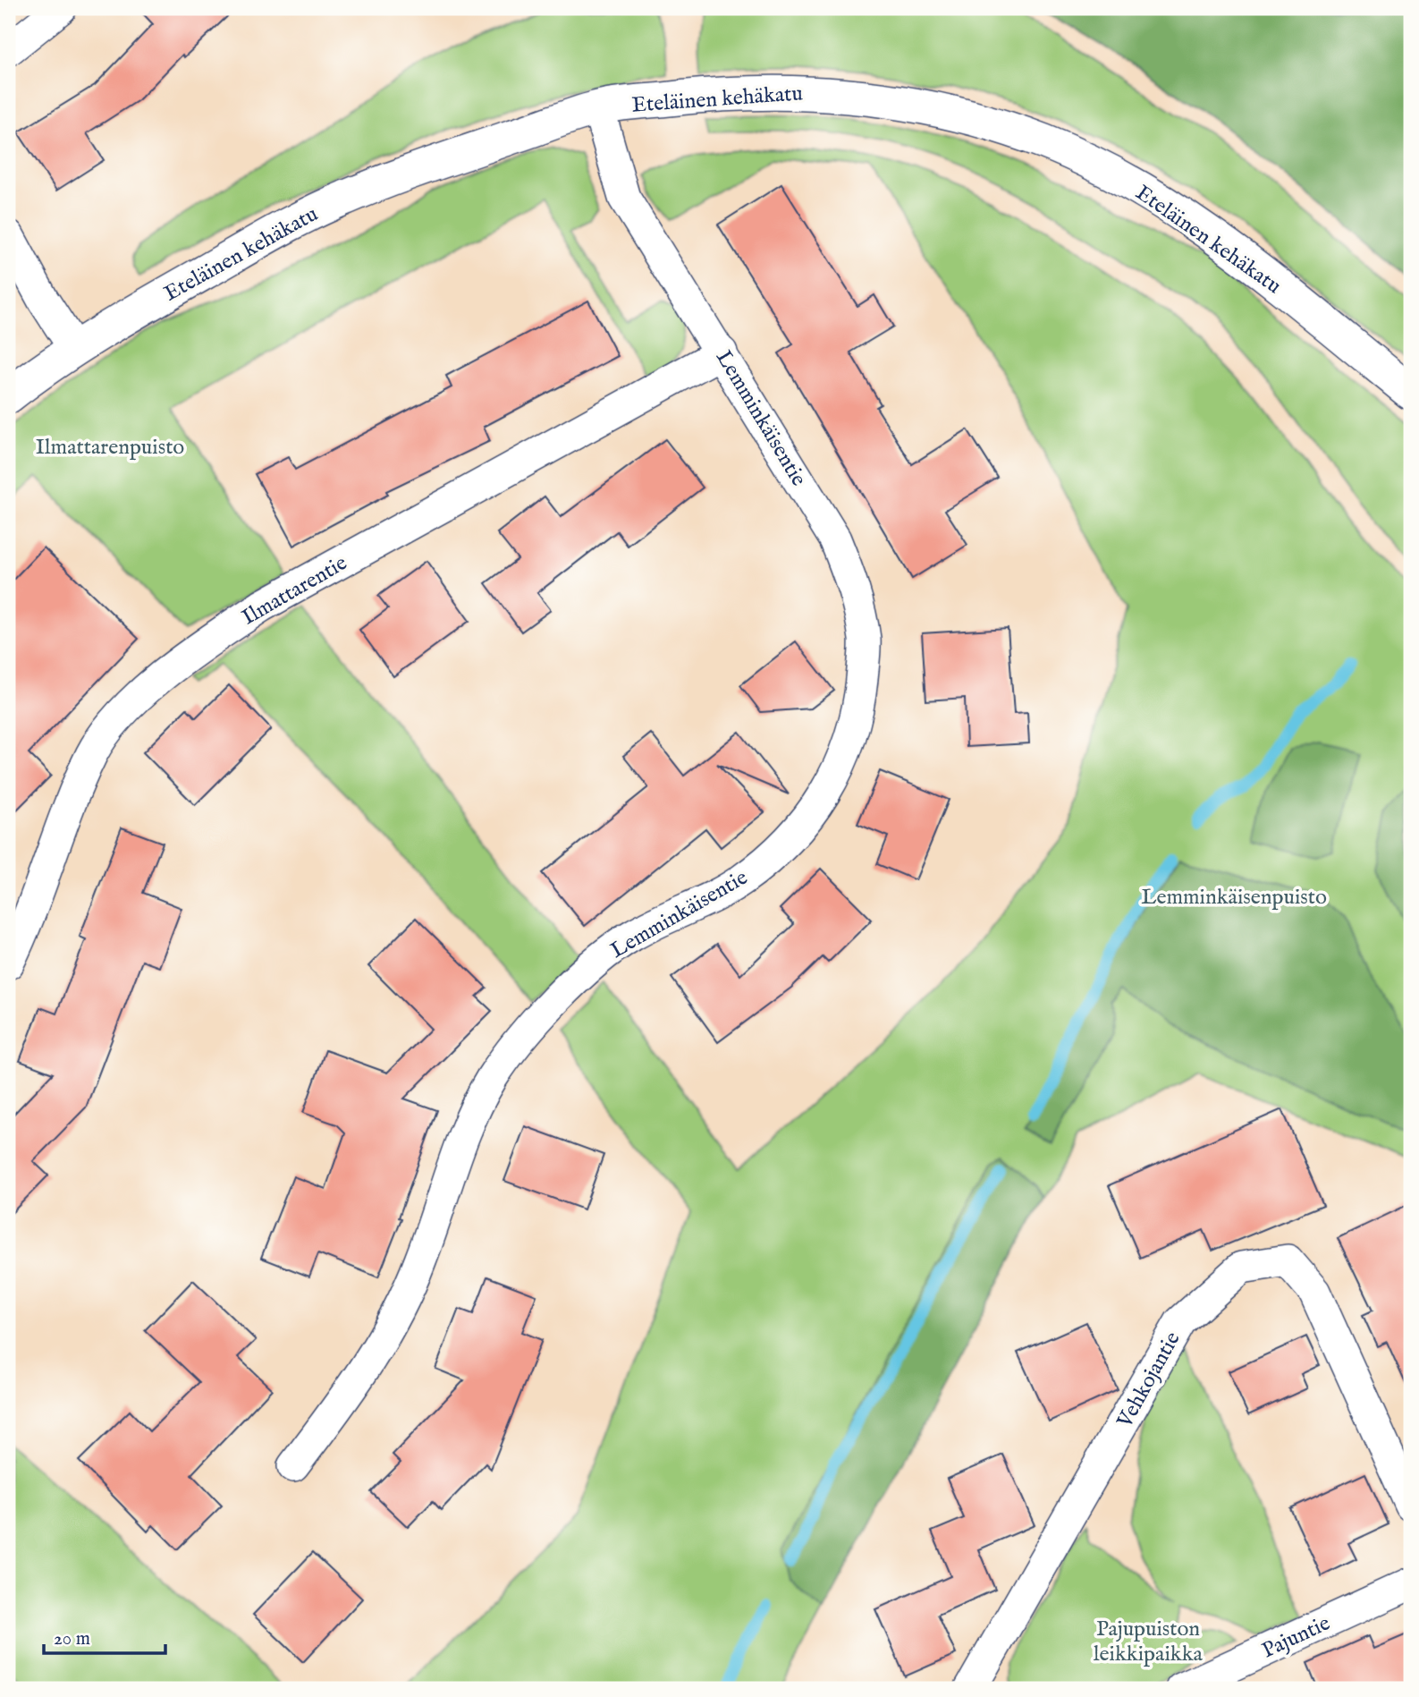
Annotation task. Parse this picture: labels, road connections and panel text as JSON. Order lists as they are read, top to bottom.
{
  "streets": {
    "street": [
      "Eteläinen kehäkatu",
      "Lemminkäisentie",
      "Ilmattarentie",
      "Vehkojantie",
      "Pajuntie"
    ]
  },
  "crossings": [
    ["Eteläinen kehäkatu", "Lemminkäisentie"],
    ["Lemminkäisentie", "Ilmattarentie"]
  ],
  "parks": ["Ilmattarenpuisto", "Lemminkäisenpuisto", "Pajupuiston leikkipaikka"],
  "scale_bar": "20 m"
}
